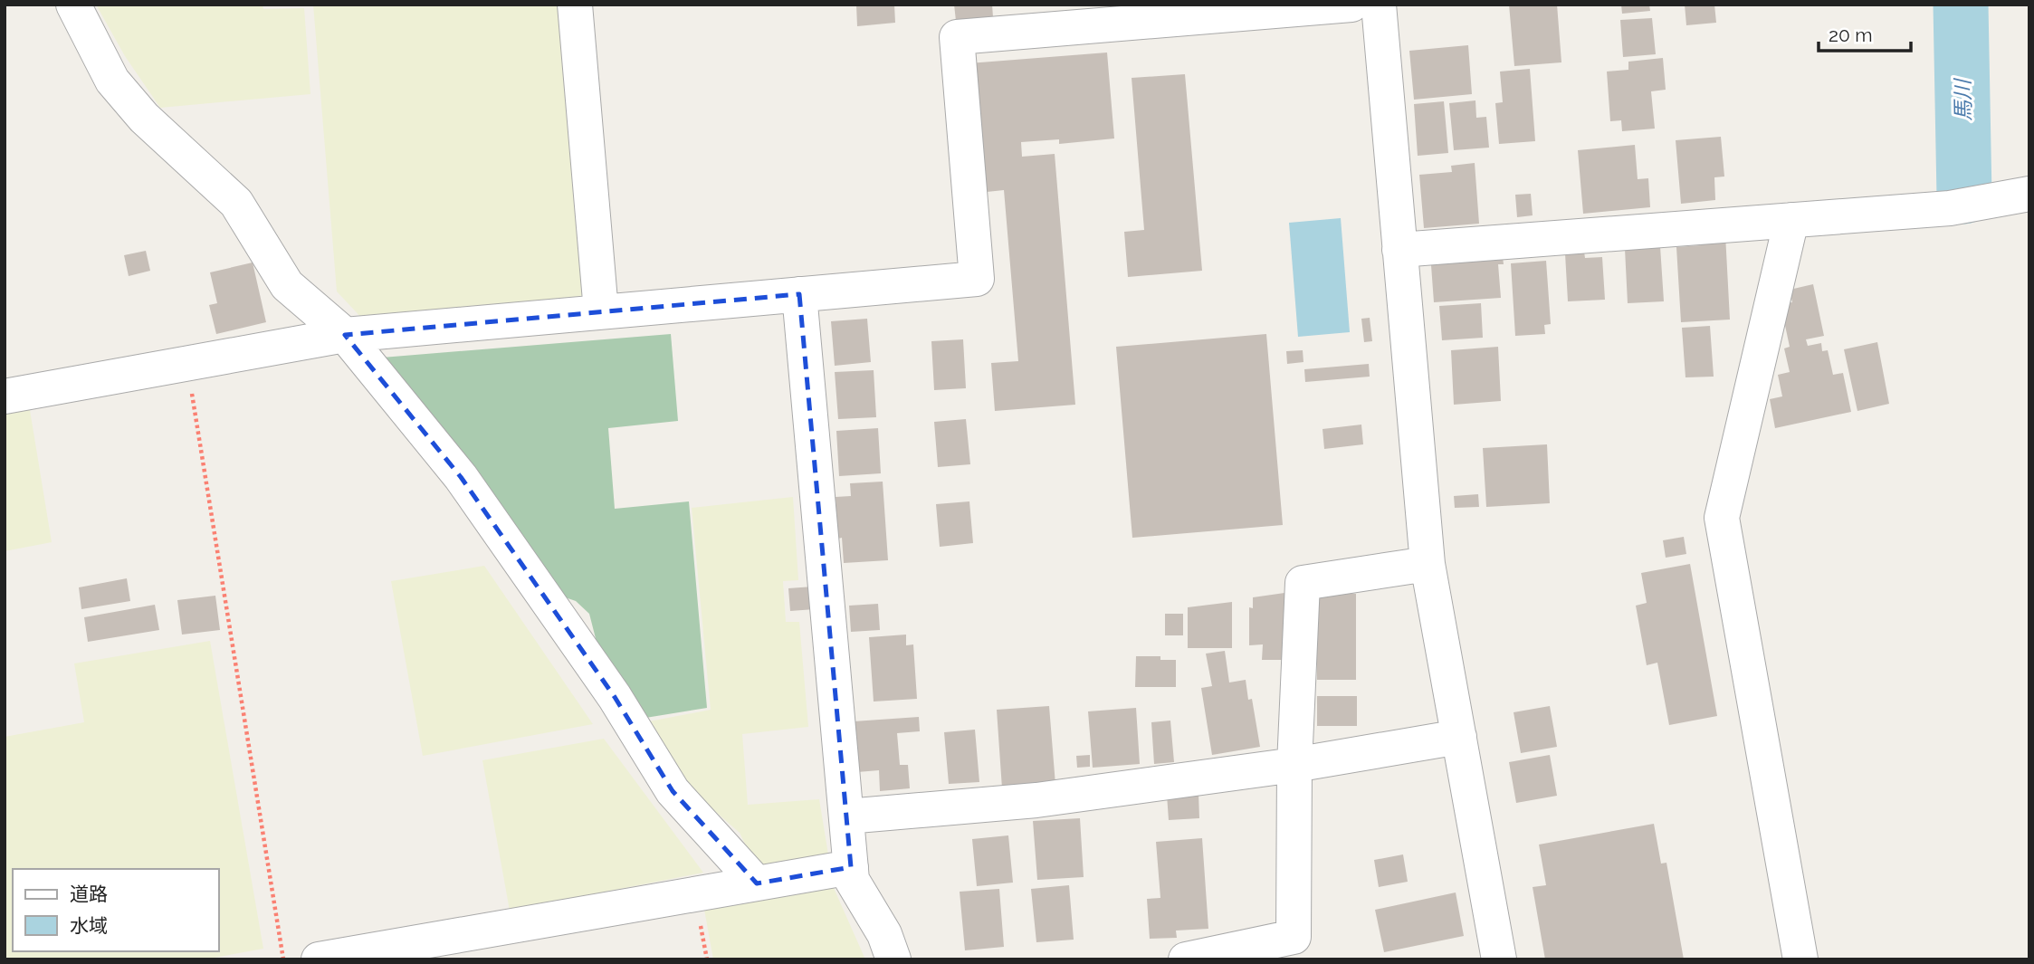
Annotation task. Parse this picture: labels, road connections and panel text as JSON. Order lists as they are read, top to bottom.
{
  "water": ["馬川"],
  "legend": ["道路", "水域"],
  "scale_bar": "20 m"
}
